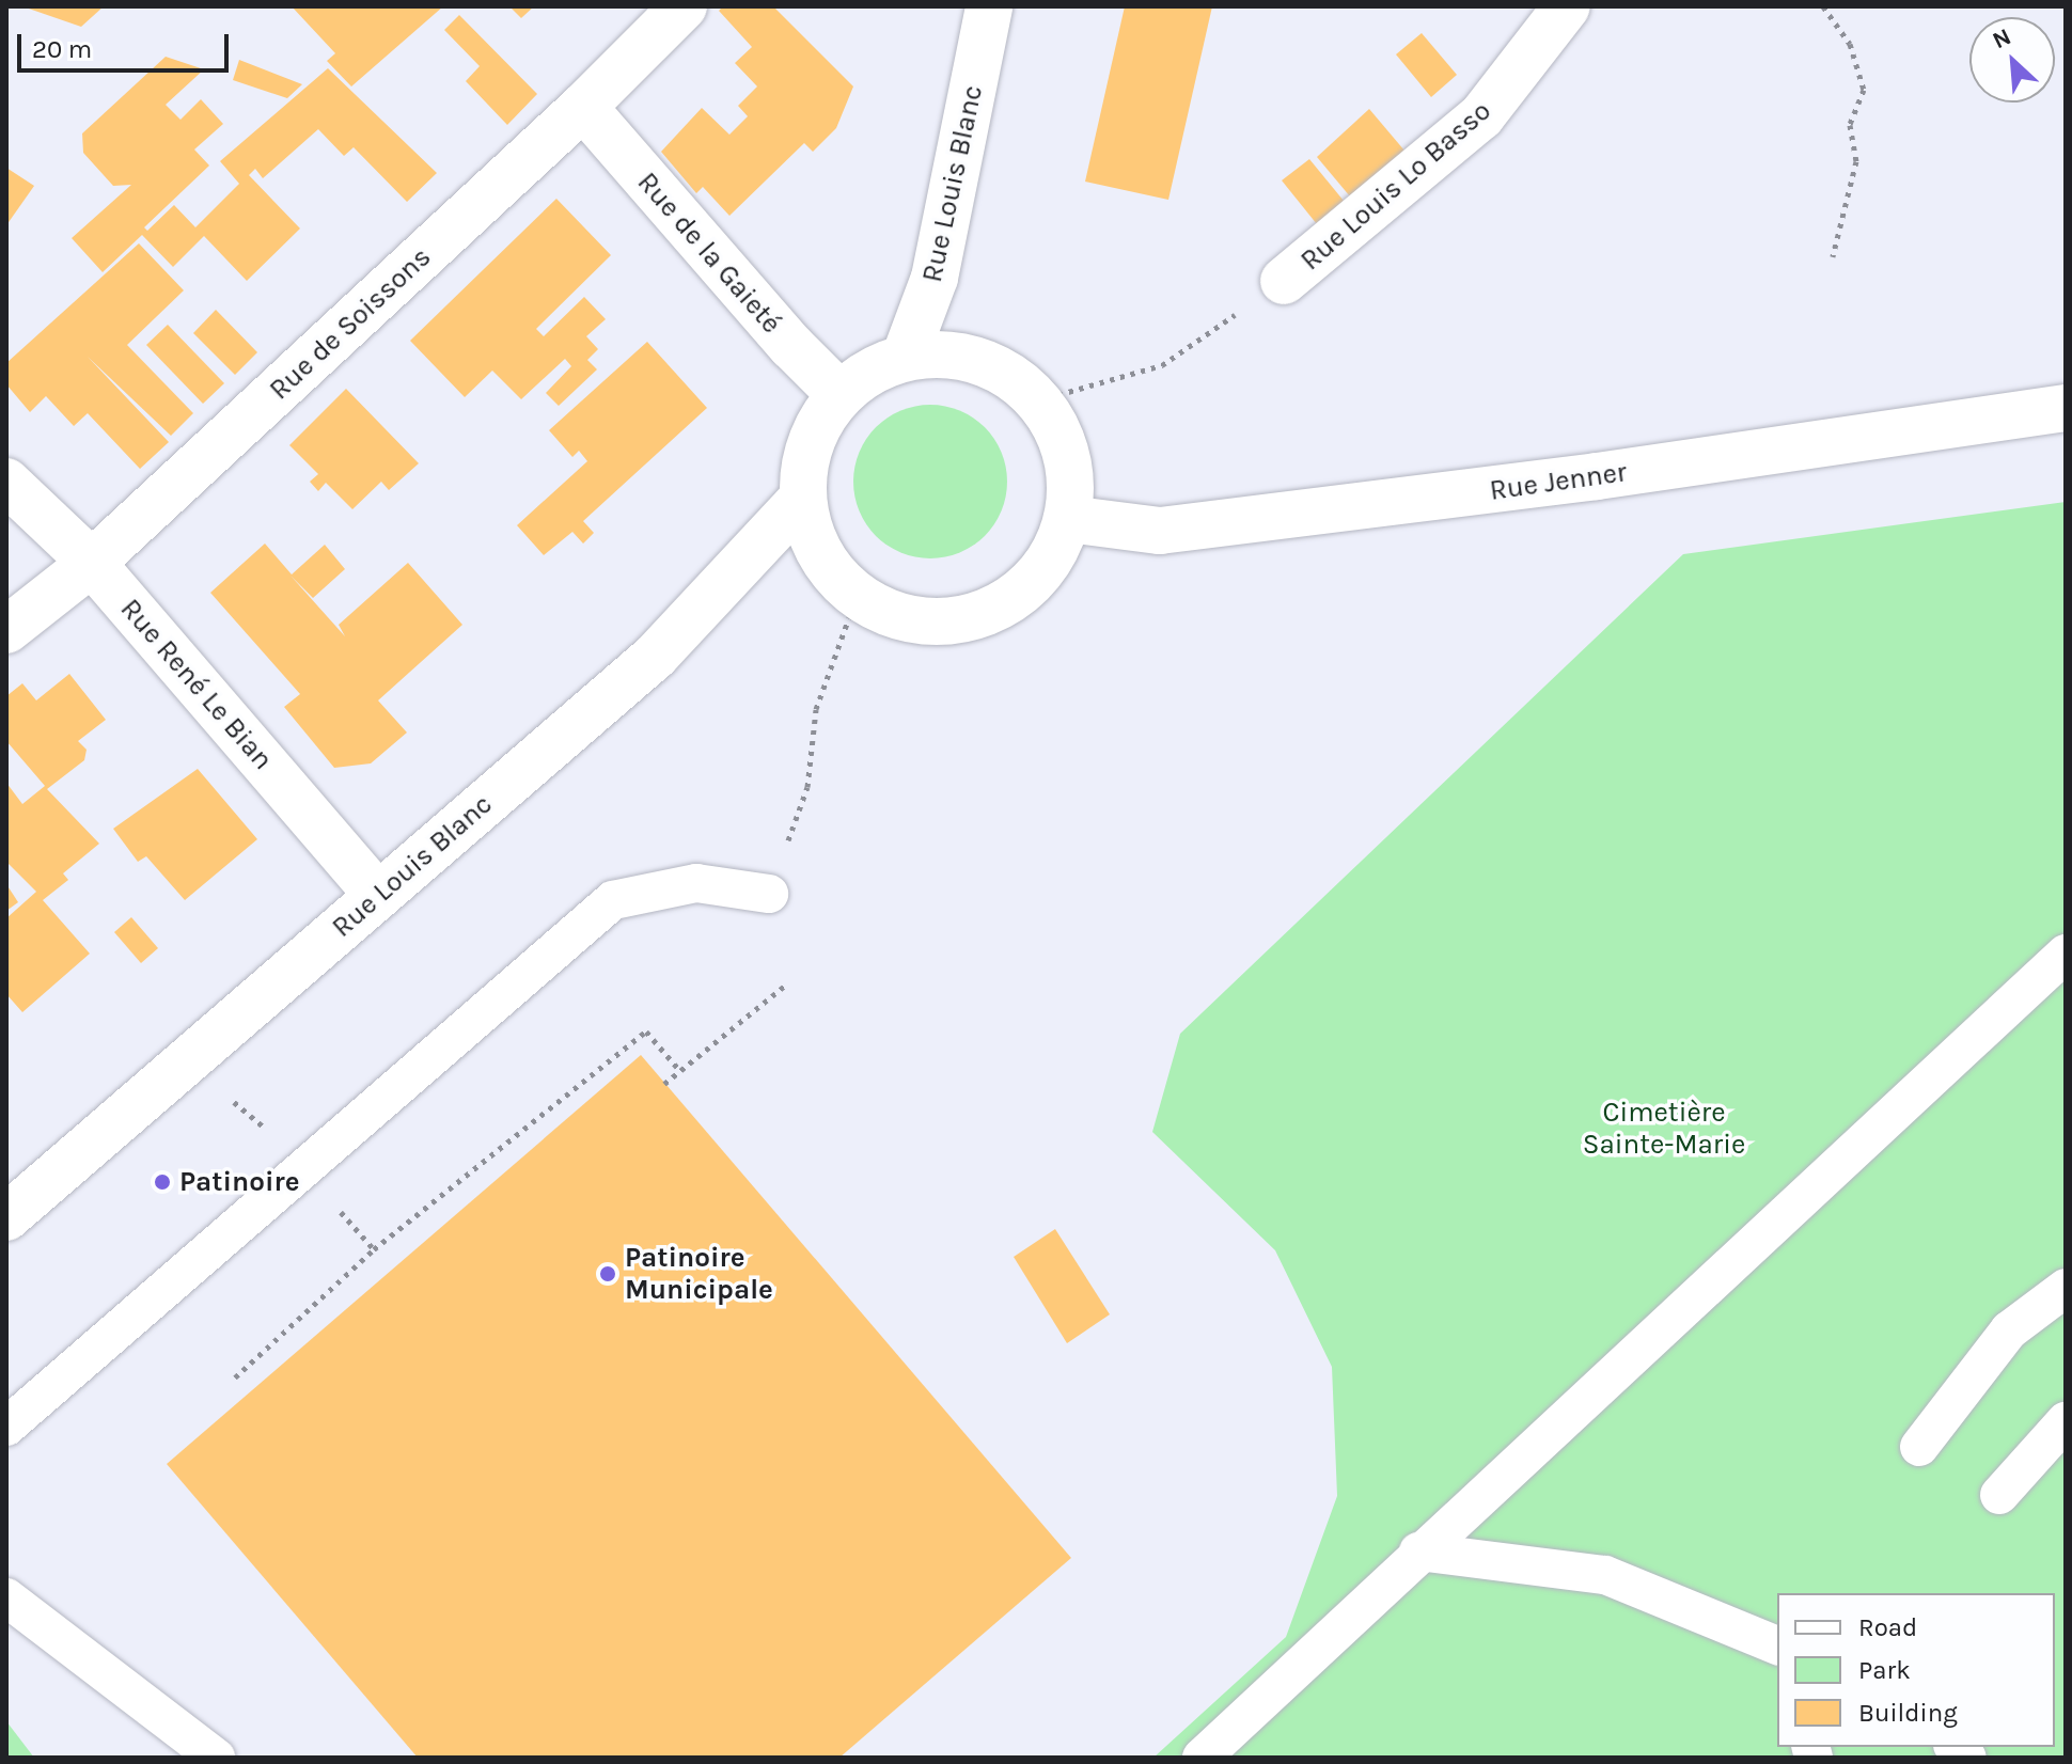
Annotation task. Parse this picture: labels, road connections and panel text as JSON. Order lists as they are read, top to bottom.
{
  "streets": {
    "street": [
      "Rue Louis Blanc",
      "Rue Louis Lo Basso",
      "Rue de la Gaieté",
      "Rue de Soissons",
      "Rue Jenner",
      "Rue René Le Bian"
    ]
  },
  "crossings": [
    ["Rue Louis Blanc", "Rue de la Gaieté"],
    ["Rue Louis Blanc", "Rue Jenner"],
    ["Rue Louis Blanc", "Rue René Le Bian"],
    ["Rue de la Gaieté", "Rue de Soissons"],
    ["Rue de la Gaieté", "Rue Jenner"],
    ["Rue de Soissons", "Rue René Le Bian"]
  ],
  "parks": ["Cimetière Sainte-Marie"],
  "places": ["Patinoire", "Patinoire Municipale"],
  "legend": ["Road", "Park", "Building"],
  "scale_bar": "20 m",
  "north": "top left"
}
